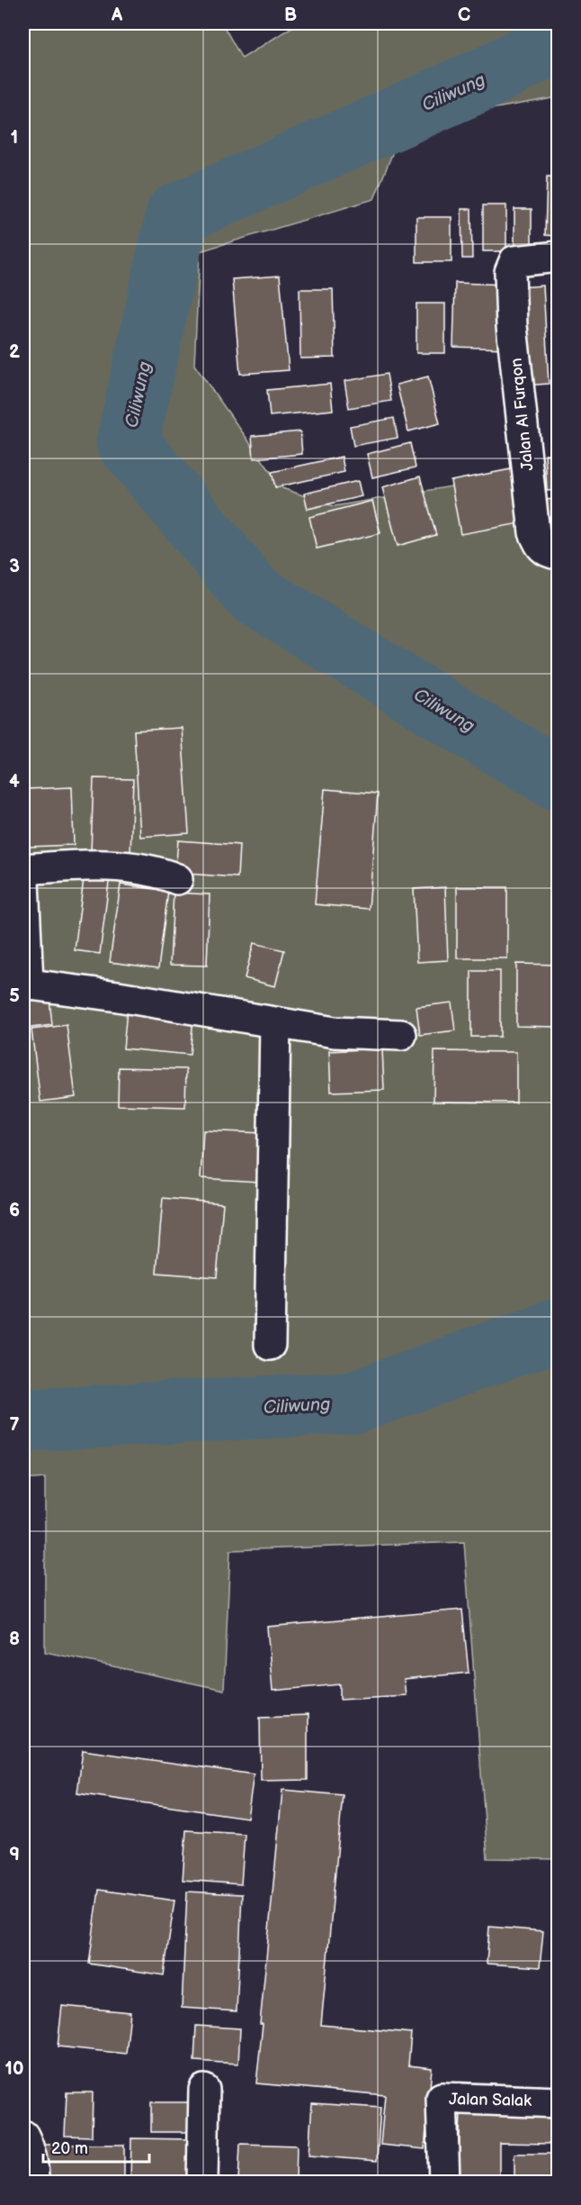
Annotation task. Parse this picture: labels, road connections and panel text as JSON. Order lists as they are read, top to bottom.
{
  "streets": {
    "street": ["Jalan Al Furqon", "Jalan Salak"]
  },
  "water": ["Ciliwung"],
  "scale_bar": "20 m",
  "grid": {
    "columns": ["A", "B", "C"],
    "rows": [
      "1",
      "2",
      "3",
      "4",
      "5",
      "6",
      "7",
      "8",
      "9",
      "10"
    ]
  }
}
